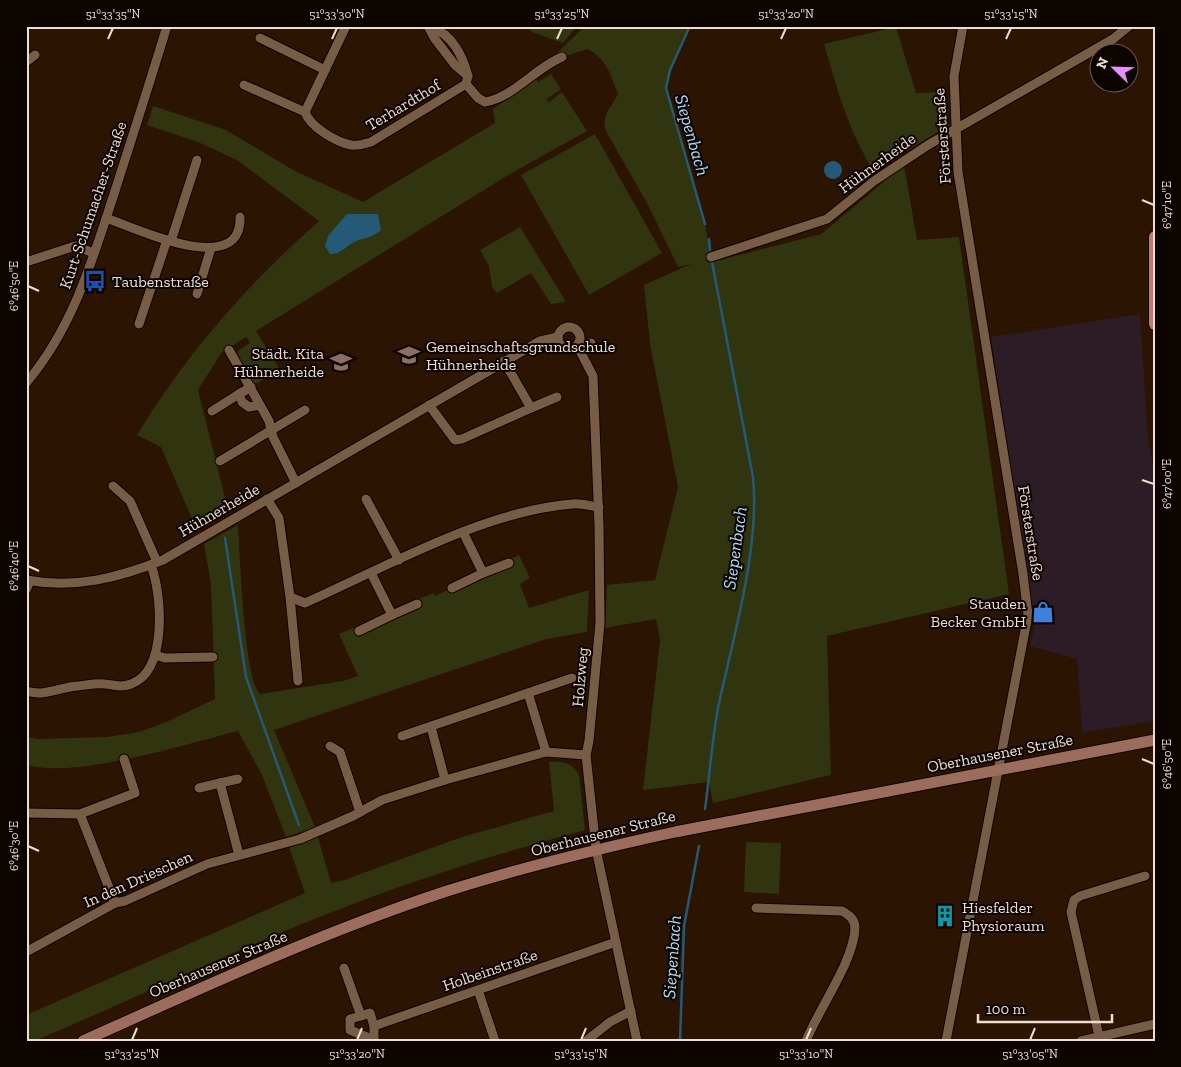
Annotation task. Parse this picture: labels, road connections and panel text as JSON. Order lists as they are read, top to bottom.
{
  "streets": {
    "main road": ["Oberhausener Straße"],
    "street": [
      "Terhardthof",
      "Försterstraße",
      "Hühnerheide",
      "Kurt-Schumacher-Straße",
      "Holzweg",
      "In den Drieschen",
      "Holbeinstraße"
    ]
  },
  "crossings": [
    ["Försterstraße", "Hühnerheide"],
    ["Försterstraße", "Oberhausener Straße"],
    ["Hühnerheide", "Holzweg"],
    ["Holzweg", "Oberhausener Straße"],
    ["Holzweg", "In den Drieschen"],
    ["Holzweg", "Holbeinstraße"]
  ],
  "water": ["Siepenbach"],
  "places": {
    "bus stop": ["Taubenstraße"],
    "school or university": ["Gemeinschaftsgrundschule Hühnerheide", "Städt. Kita Hühnerheide"],
    "shop": ["Stauden Becker GmbH"],
    "building": ["Hiesfelder Physioraum"]
  },
  "scale_bar": "100 m",
  "north": "top left",
  "coordinates": [
    "51°33'35\"N",
    "51°33'30\"N",
    "51°33'25\"N",
    "51°33'20\"N",
    "51°33'15\"N",
    "6°47'10\"E",
    "6°46'50\"E",
    "6°47'00\"E",
    "6°46'40\"E",
    "6°46'30\"E",
    "51°33'10\"N",
    "51°33'05\"N"
  ]
}
